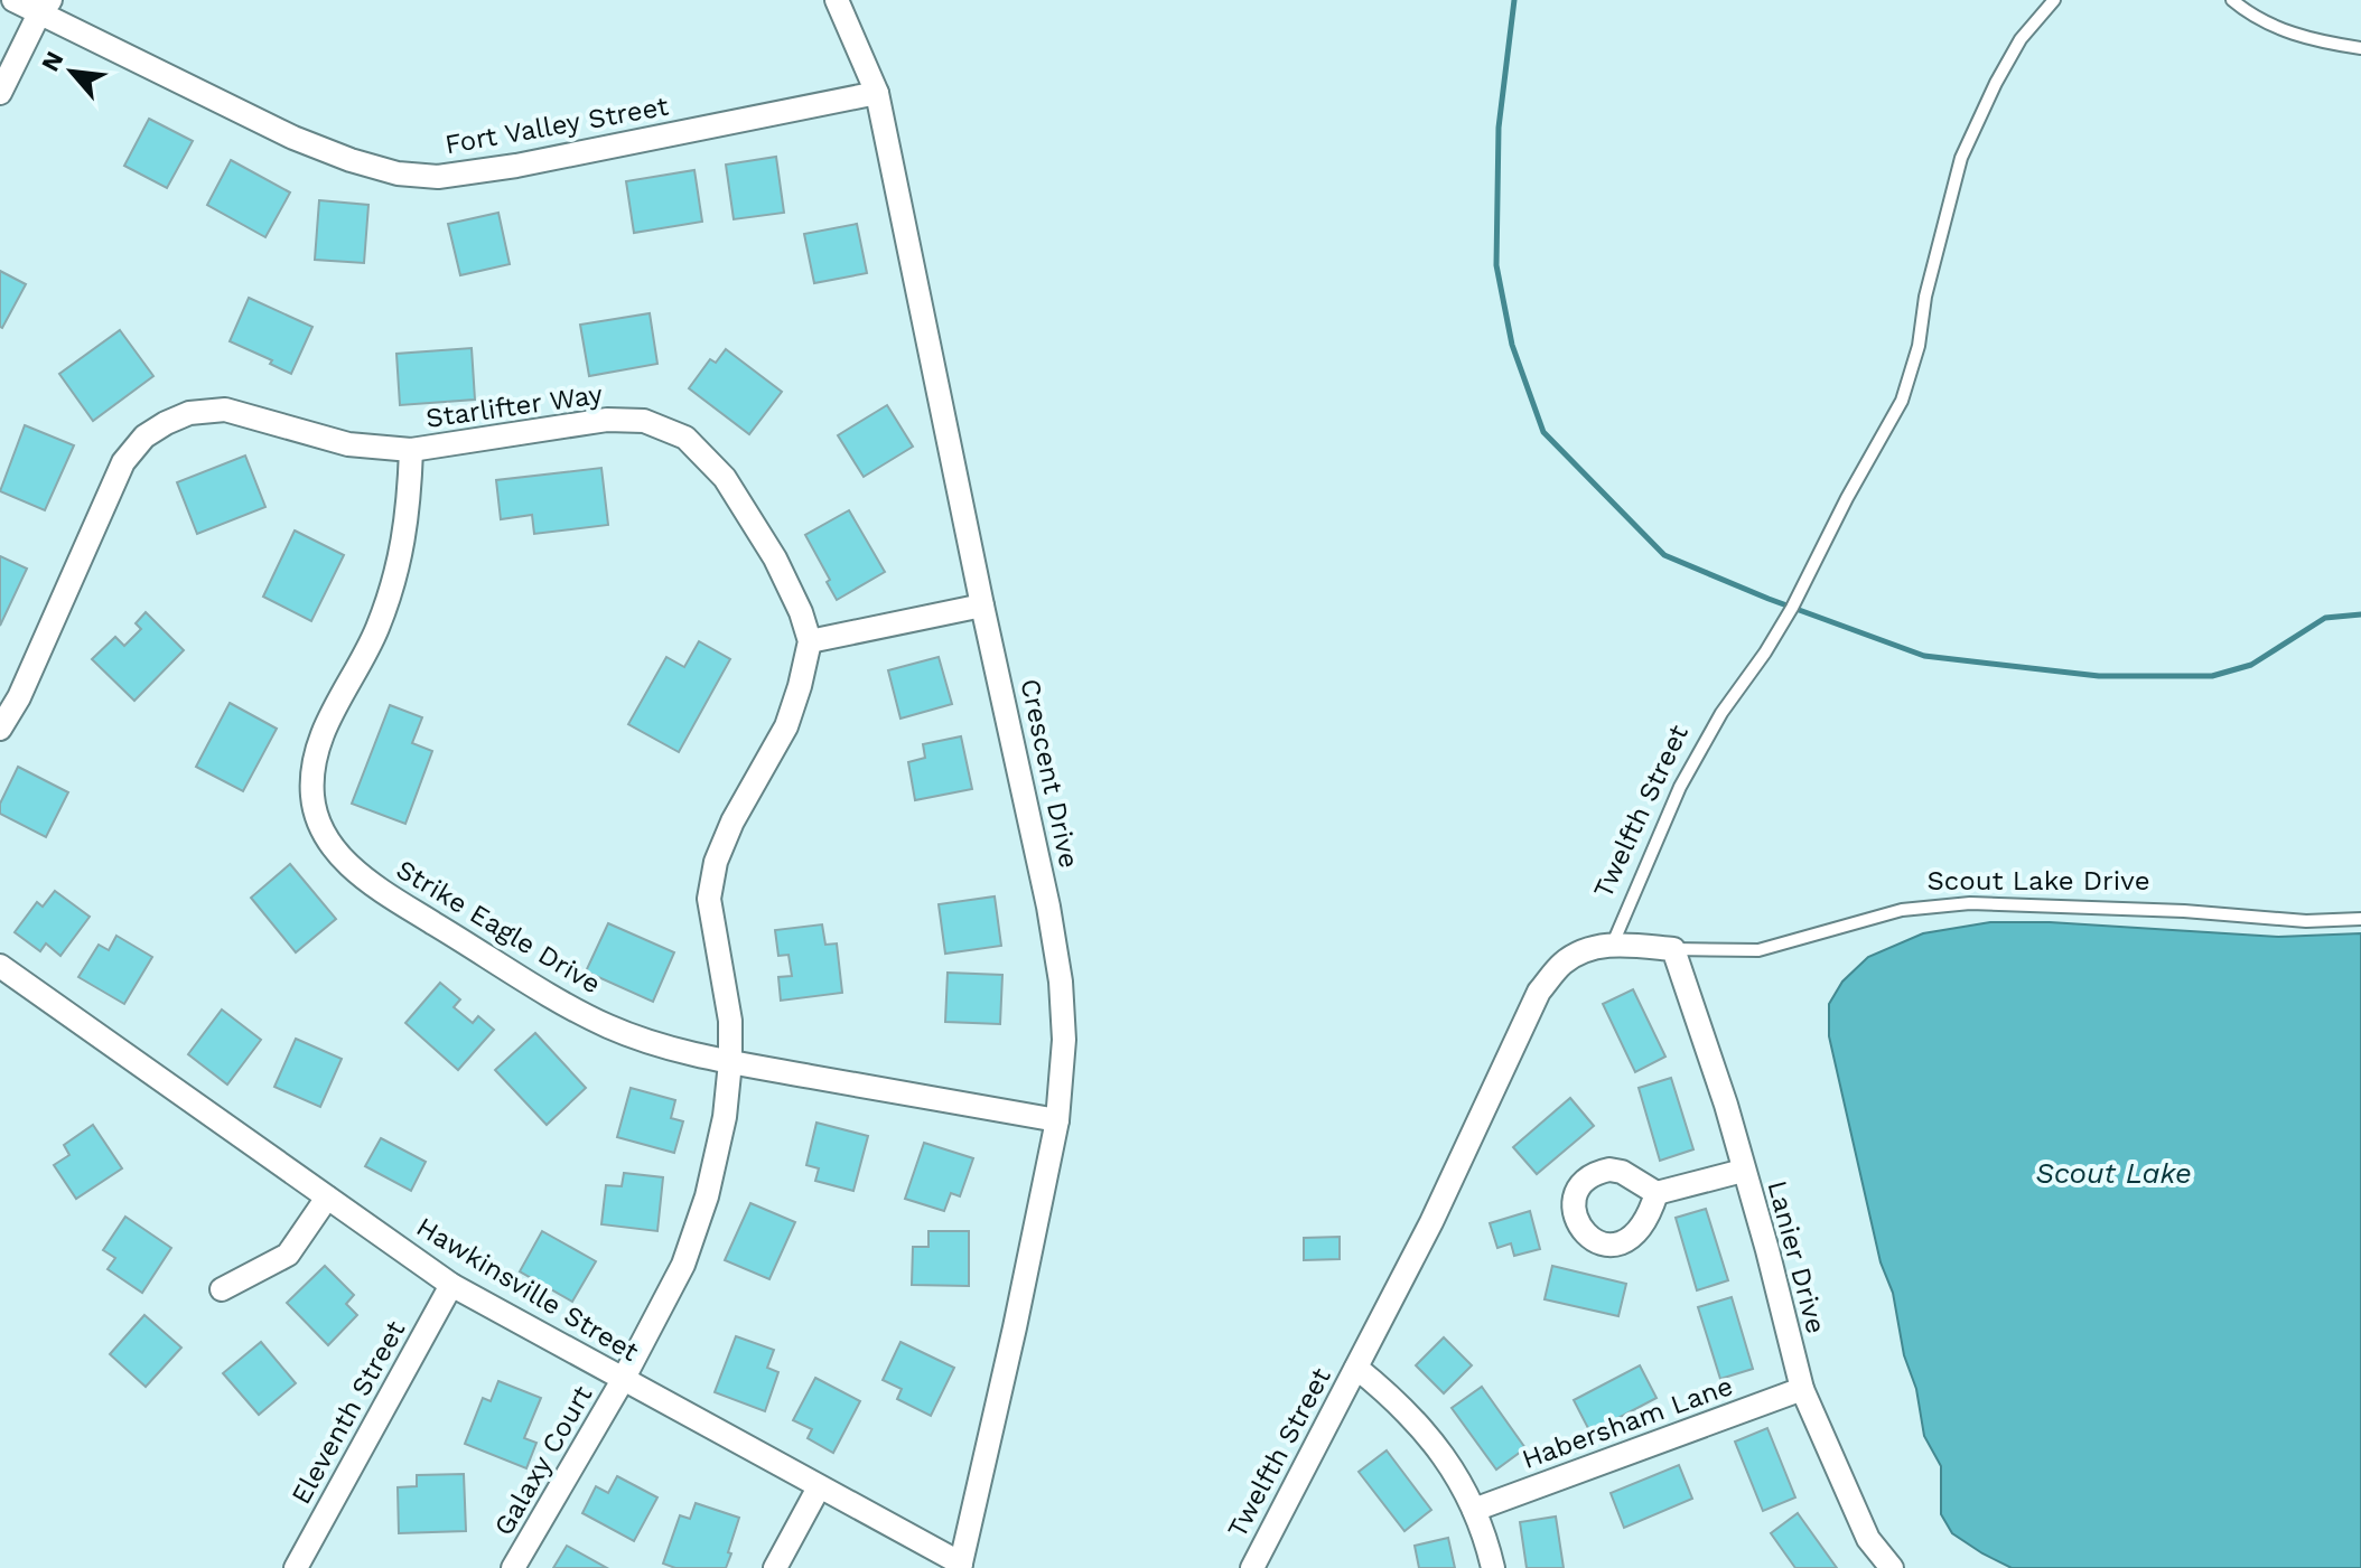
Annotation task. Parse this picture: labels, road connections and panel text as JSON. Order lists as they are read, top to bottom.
{
  "streets": {
    "street": [
      "Fort Valley Street",
      "Starlifter Way",
      "Crescent Drive",
      "Twelfth Street",
      "Scout Lake Drive",
      "Strike Eagle Drive",
      "Lanier Drive",
      "Hawkinsville Street",
      "Eleventh Street",
      "Habersham Lane",
      "Galaxy Court"
    ]
  },
  "crossings": [
    ["Fort Valley Street", "Crescent Drive"],
    ["Starlifter Way", "Strike Eagle Drive"],
    ["Crescent Drive", "Strike Eagle Drive"],
    ["Crescent Drive", "Hawkinsville Street"],
    ["Twelfth Street", "Scout Lake Drive"],
    ["Scout Lake Drive", "Lanier Drive"],
    ["Lanier Drive", "Habersham Lane"],
    ["Hawkinsville Street", "Eleventh Street"],
    ["Hawkinsville Street", "Galaxy Court"]
  ],
  "water": ["Scout Lake"],
  "north": "top left"
}
